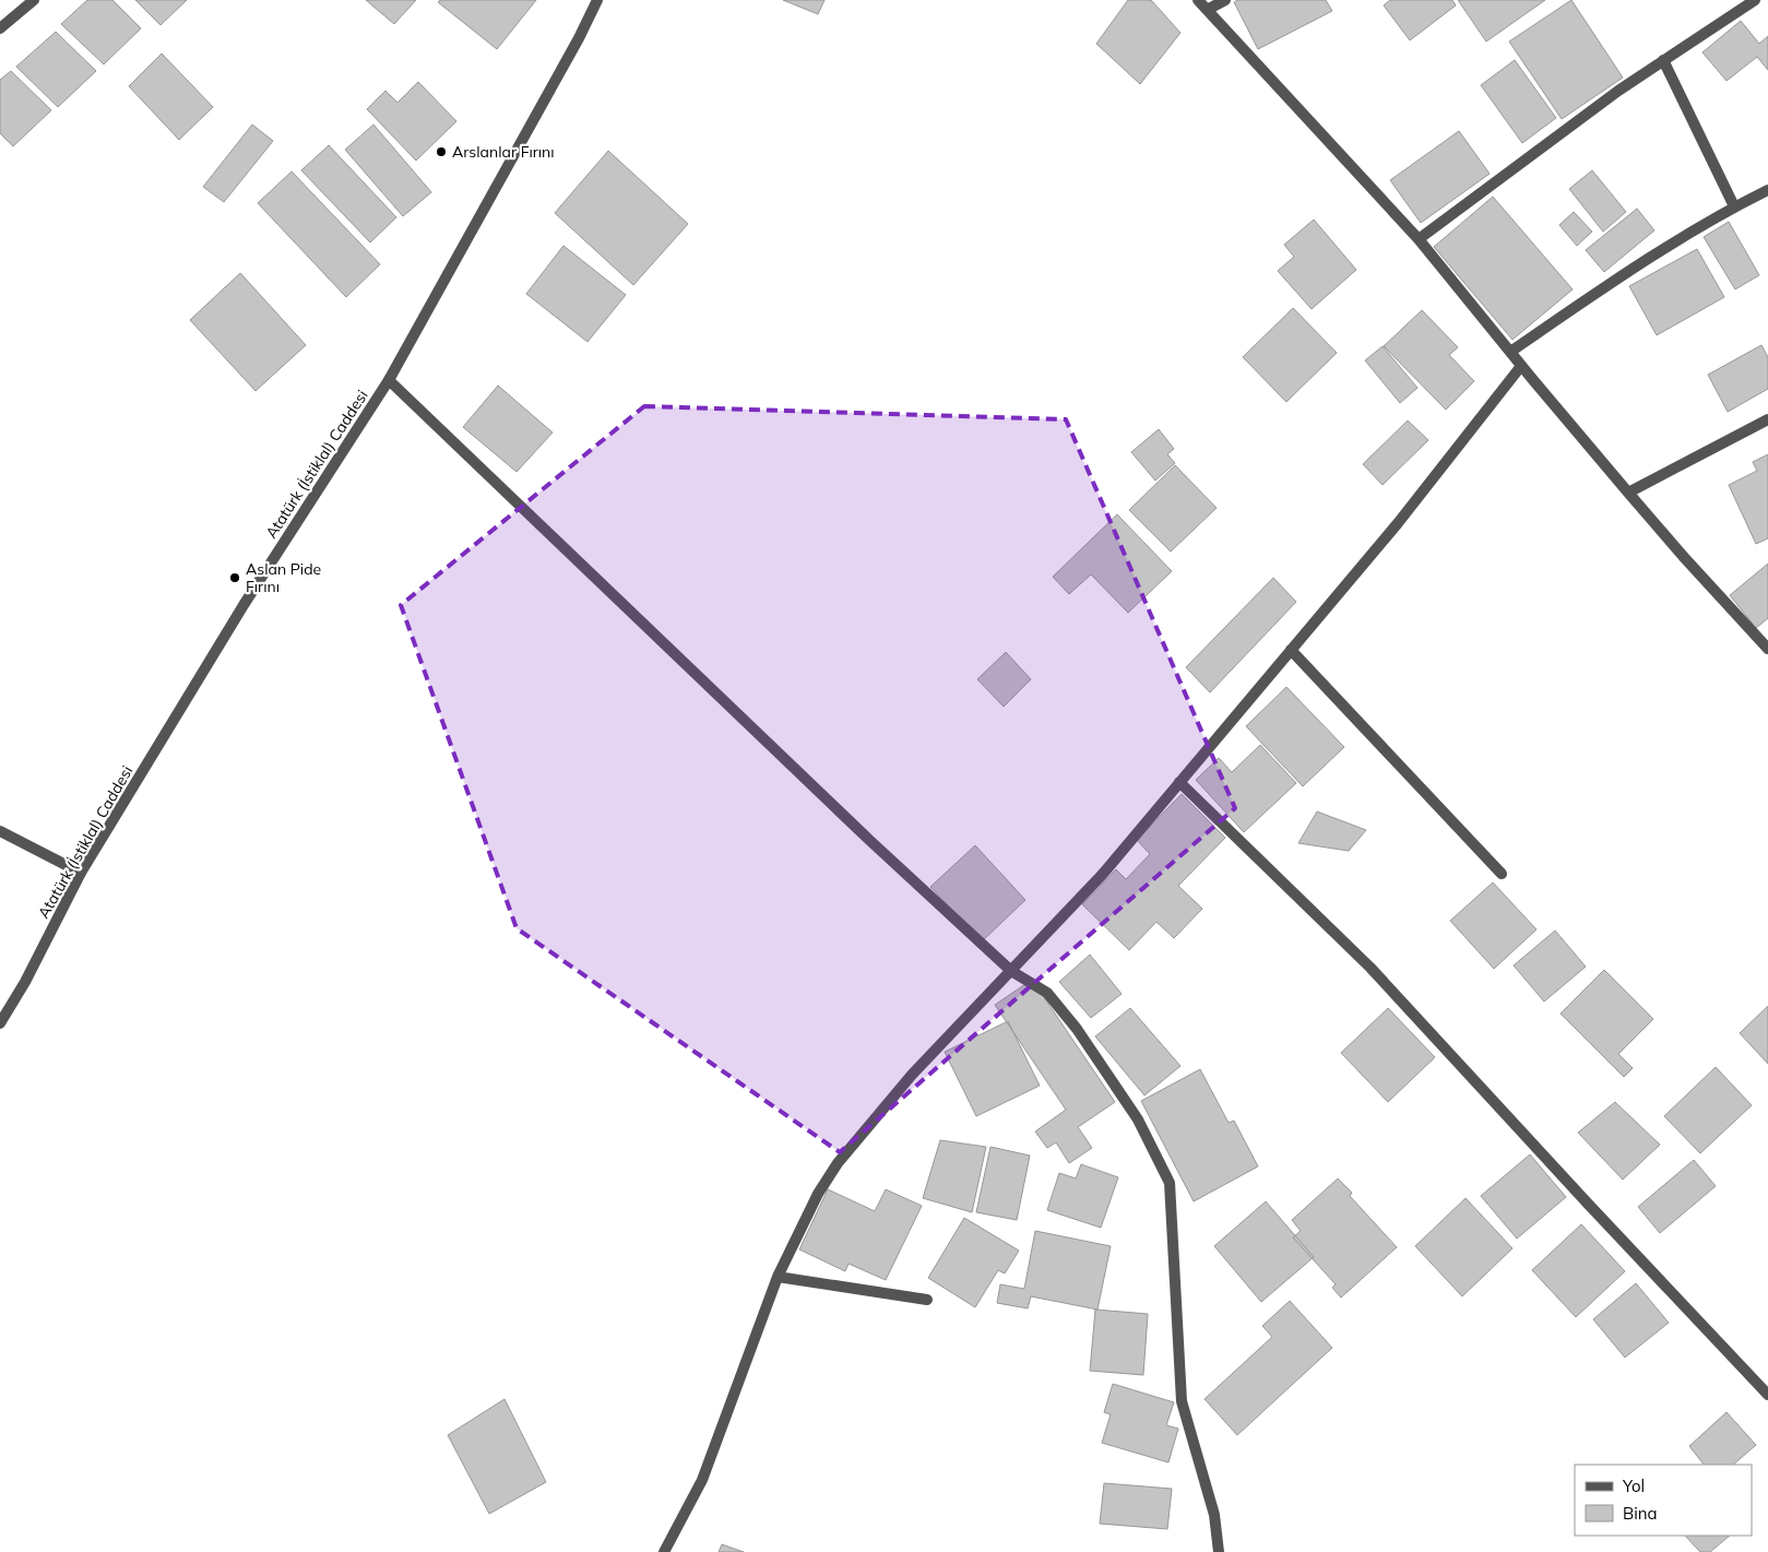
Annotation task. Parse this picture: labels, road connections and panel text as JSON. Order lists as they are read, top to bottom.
{
  "streets": {
    "street": ["Atatürk (İstiklal) Caddesi"]
  },
  "places": ["Arslanlar Fırını", "Aslan Pide Fırını"],
  "legend": ["Yol", "Bina"]
}
